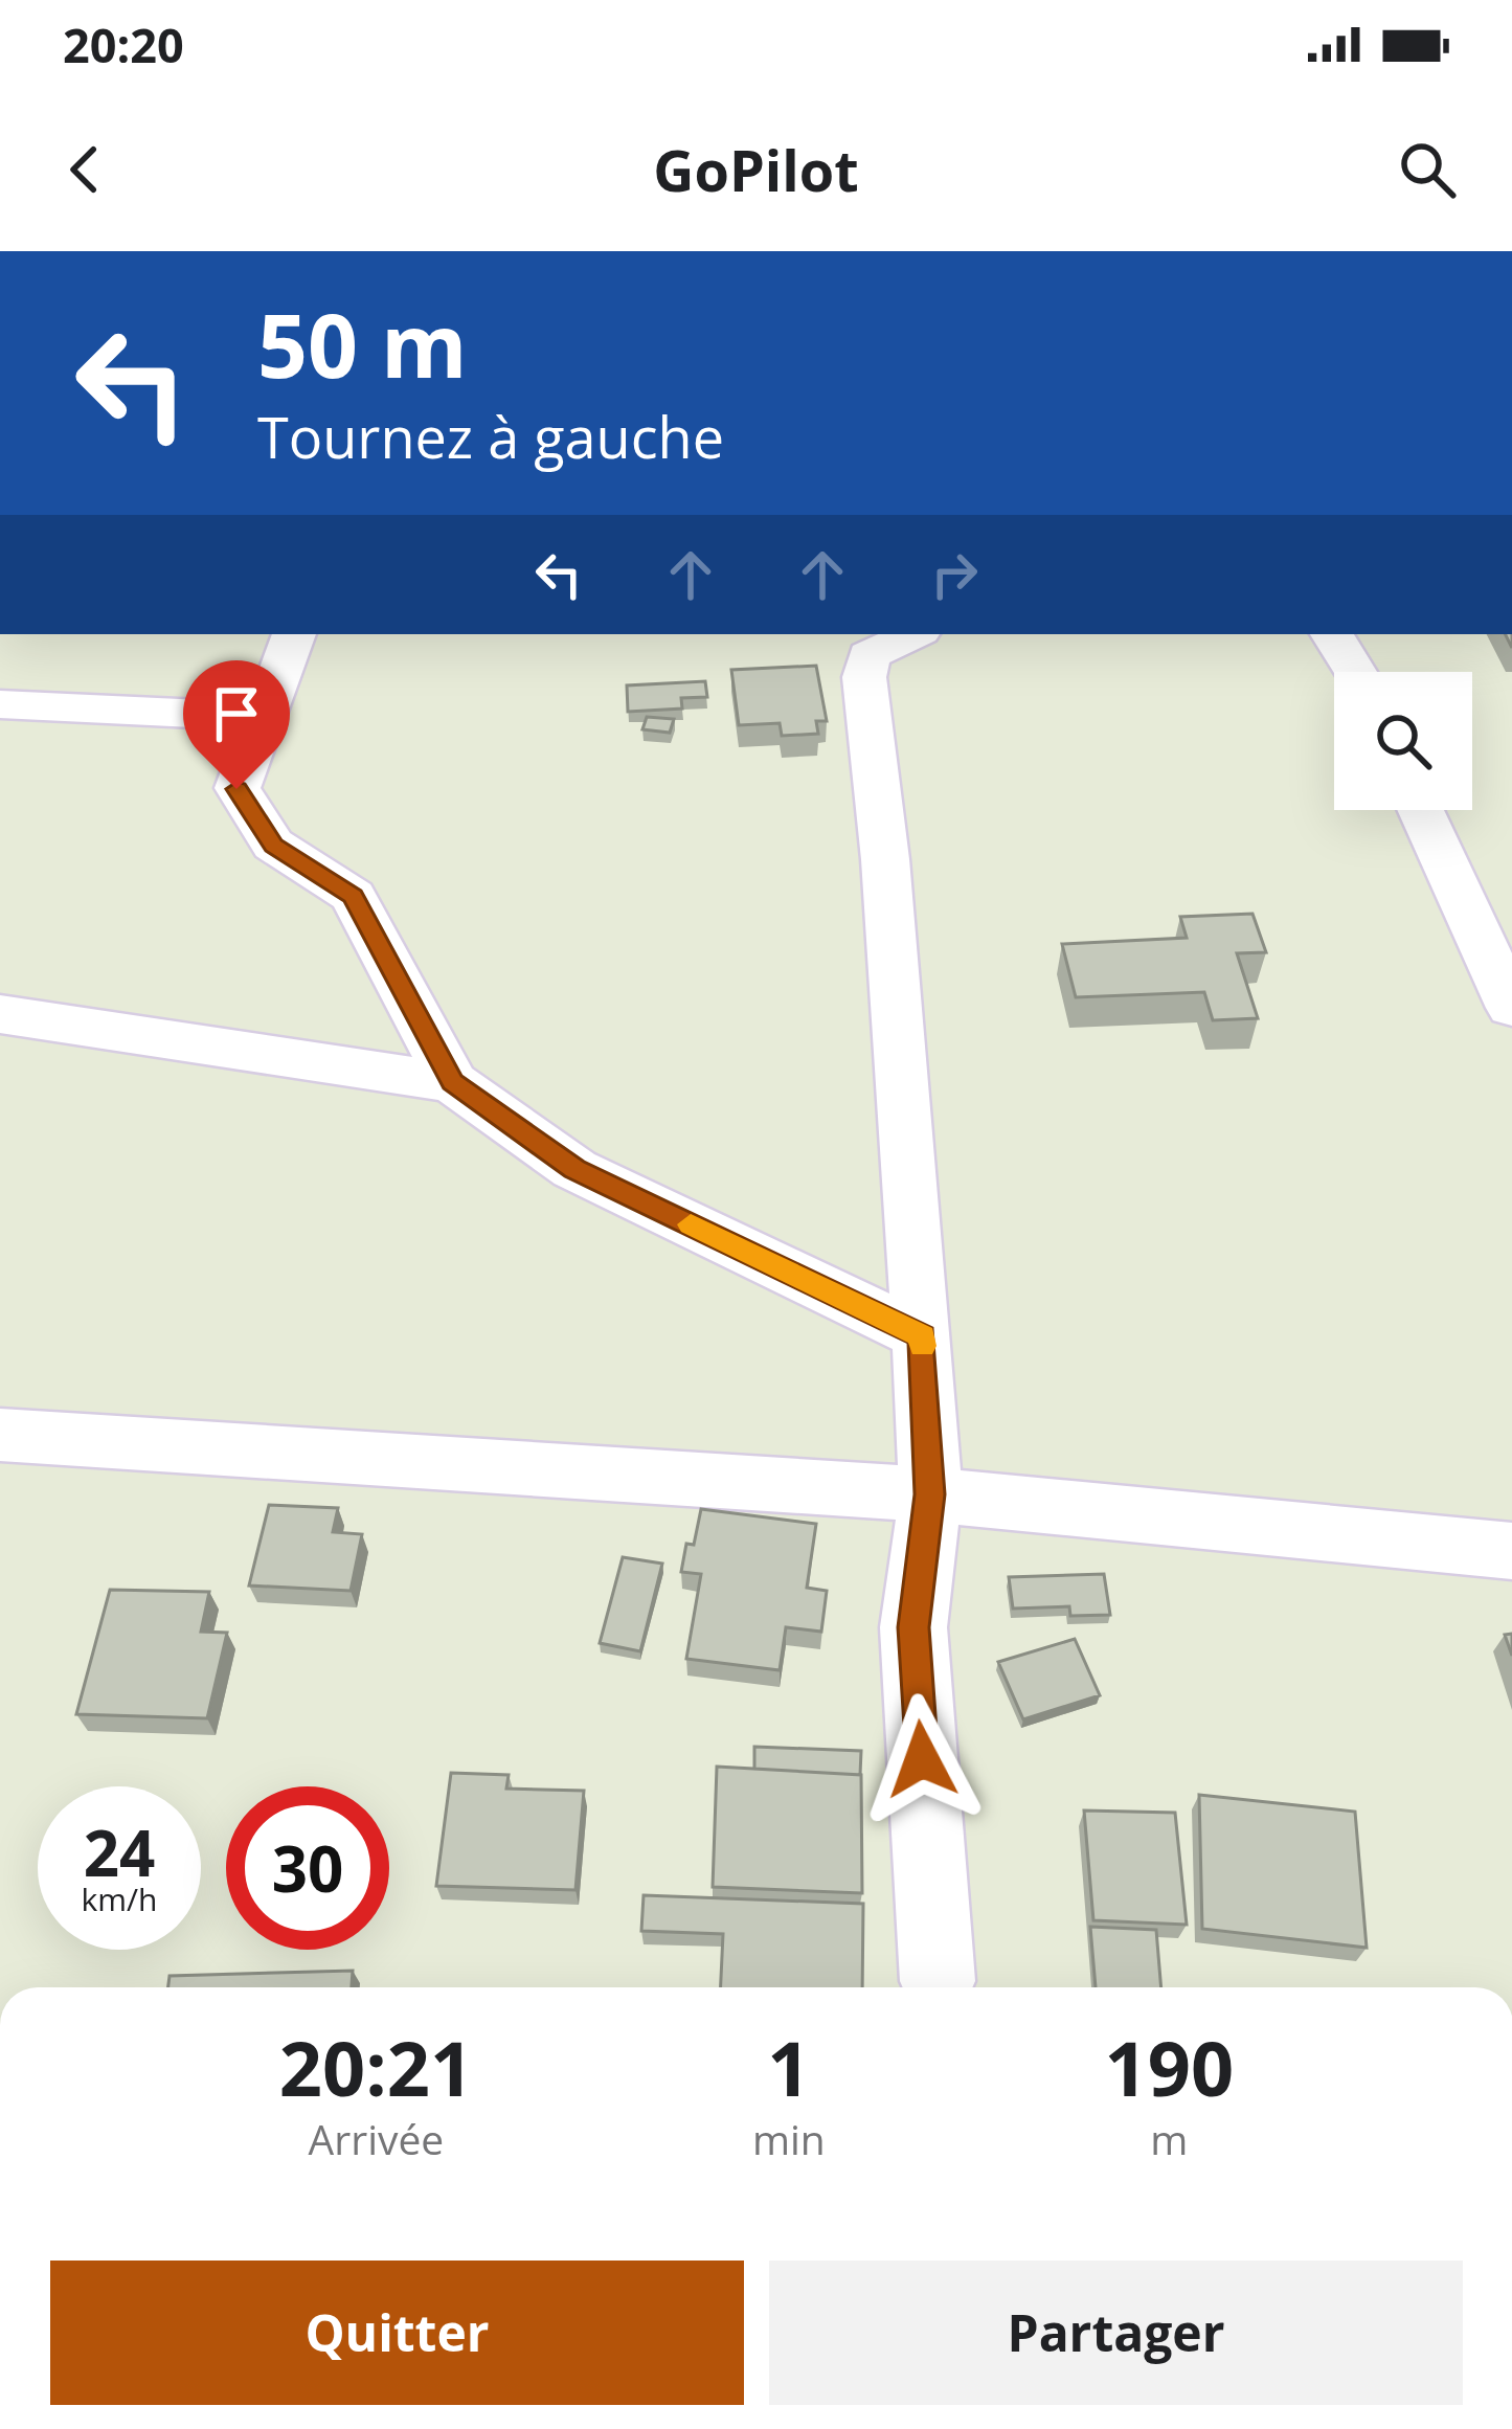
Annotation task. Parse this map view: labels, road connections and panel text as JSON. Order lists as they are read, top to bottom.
{
  "page": {
    "status": "20:20",
    "header": "GoPilot",
    "turn": ["50 m", "Tournez à gauche"],
    "speed": "24 km/h",
    "limit": "30",
    "eta": [
      "20:21",
      "Arrivée",
      "1",
      "min",
      "190",
      "m"
    ],
    "buttons": ["Quitter", "Partager"]
  }
}
